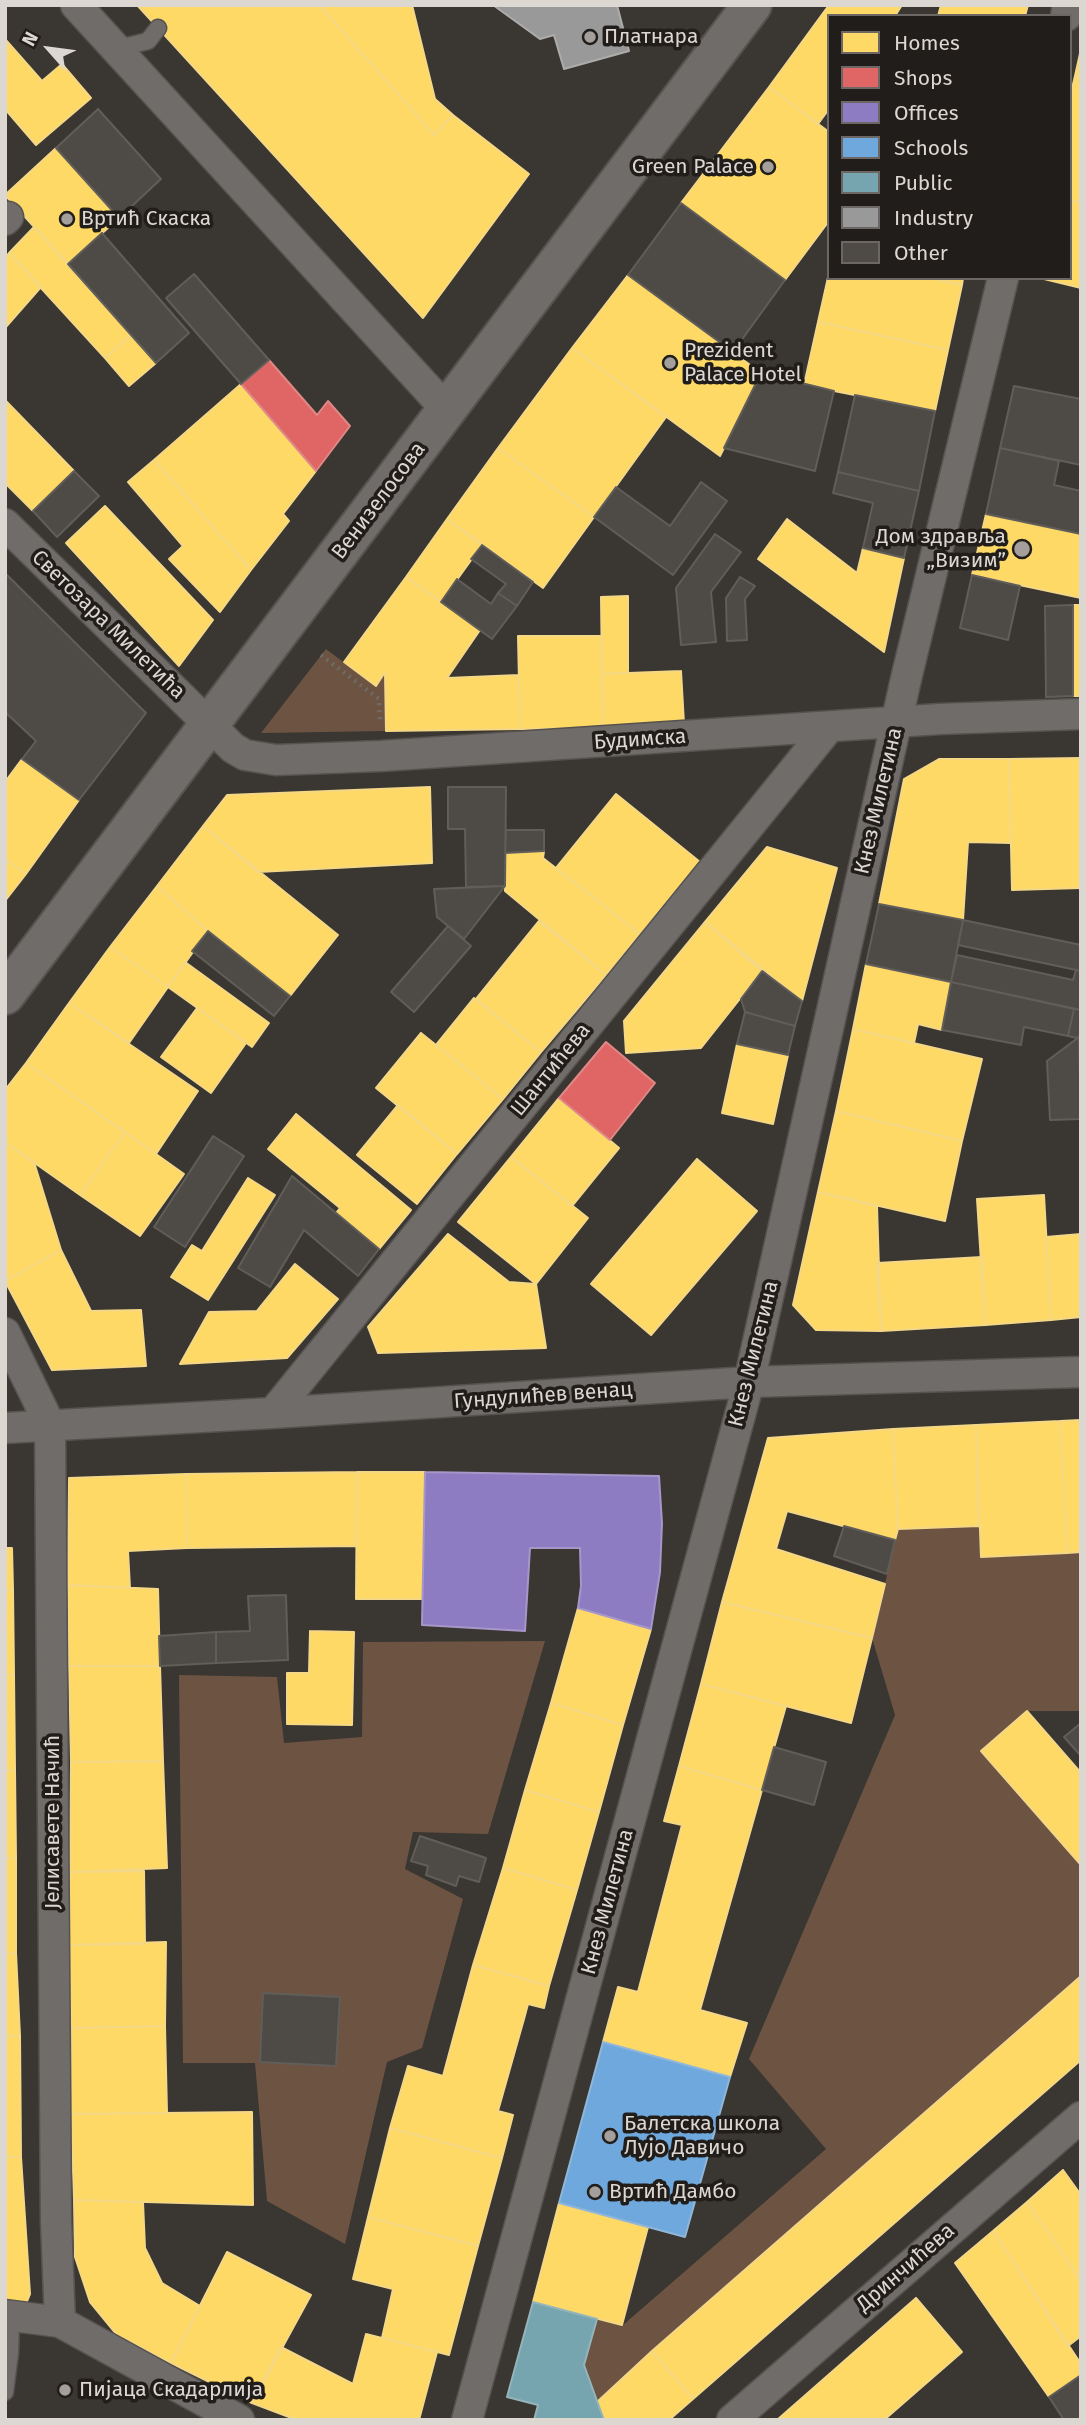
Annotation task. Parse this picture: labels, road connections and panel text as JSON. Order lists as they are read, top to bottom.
{
  "streets": {
    "street": [
      "Венизелосова",
      "Светозара Милетића",
      "Будимска",
      "Кнез Милетина",
      "Шантићева",
      "Гундулићев венац",
      "Јелисавете Начић",
      "Дринчићева"
    ]
  },
  "crossings": [
    ["Венизелосова", "Светозара Милетића"],
    ["Венизелосова", "Будимска"],
    ["Светозара Милетића", "Будимска"],
    ["Будимска", "Кнез Милетина"],
    ["Будимска", "Шантићева"],
    ["Кнез Милетина", "Гундулићев венац"],
    ["Шантићева", "Гундулићев венац"],
    ["Гундулићев венац", "Јелисавете Начић"]
  ],
  "places": [
    "Платнара",
    "Green Palace",
    "Вртић Скаска",
    "Prezident Palace Hotel",
    "Дом здравља „Визим”",
    "Балетска школа Лујо Давичо",
    "Вртић Дамбо",
    "Пијаца Скадарлија"
  ],
  "legend": [
    "Homes",
    "Shops",
    "Offices",
    "Schools",
    "Public",
    "Industry",
    "Other"
  ],
  "north": "top left"
}
